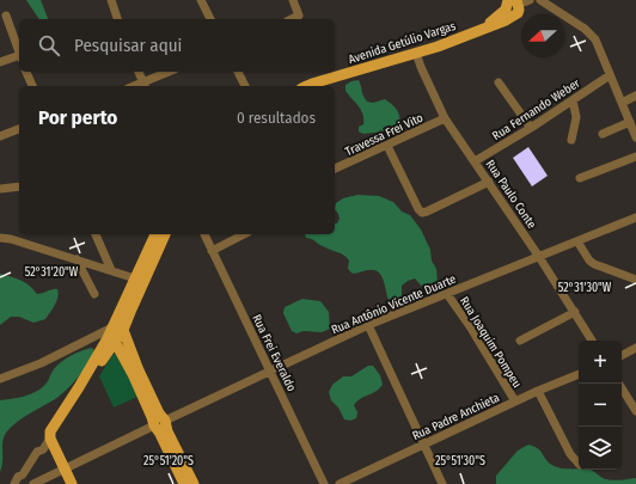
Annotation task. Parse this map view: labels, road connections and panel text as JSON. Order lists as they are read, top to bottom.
{
  "streets": {
    "main road": ["Avenida Getúlio Vargas"],
    "street": [
      "Rua Fernando Weber",
      "Travessa Frei Vito",
      "Rua Paulo Conte",
      "Rua Antônio Vicente Duarte",
      "Rua Joaquim Pompeu",
      "Rua Frei Everaldo",
      "Rua Padre Anchieta"
    ]
  },
  "crossings": [
    ["Avenida Getúlio Vargas", "Rua Paulo Conte"],
    ["Rua Fernando Weber", "Rua Paulo Conte"],
    ["Travessa Frei Vito", "Rua Paulo Conte"],
    ["Rua Paulo Conte", "Rua Antônio Vicente Duarte"],
    ["Rua Antônio Vicente Duarte", "Rua Joaquim Pompeu"],
    ["Rua Antônio Vicente Duarte", "Rua Frei Everaldo"],
    ["Rua Joaquim Pompeu", "Rua Padre Anchieta"]
  ],
  "north": "left",
  "page": {
    "search": "Pesquisar aqui",
    "heading": ["Por perto", "0 resultados"],
    "map_buttons": ["+", "−"]
  },
  "coordinates": [
    "52°31'20\"W",
    "52°31'30\"W",
    "25°51'20\"S",
    "25°51'30\"S"
  ]
}
